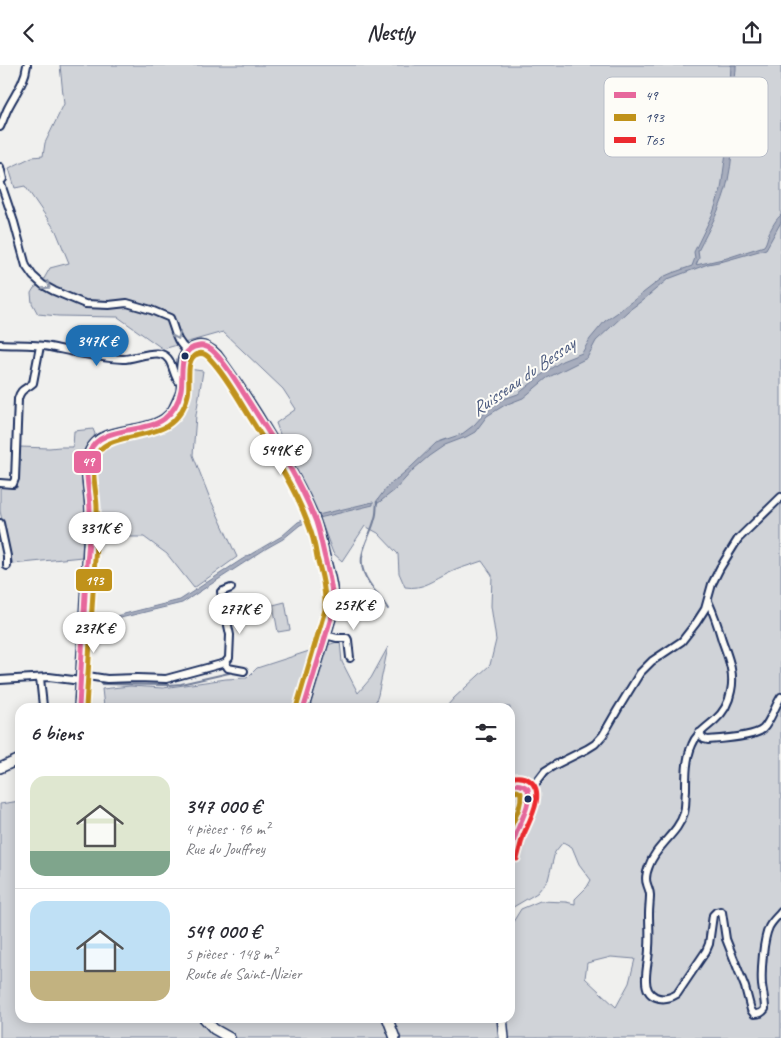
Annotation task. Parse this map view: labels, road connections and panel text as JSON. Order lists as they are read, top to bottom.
{
  "water": ["Ruisseau du Bessay"],
  "lines": ["transit line 49", "transit line 193", "transit line T65"],
  "legend": ["49", "193", "T65"],
  "page": {
    "header": "Nestly",
    "price": [
      "347K €",
      "549K €",
      "331K €",
      "257K €",
      "277K €",
      "237K €"
    ],
    "heading": "6 biens",
    "list": [
      {
        "name": "347 000 €",
        "note": "4 pièces · 96 m² · Rue du Jouffrey"
      },
      {
        "name": "549 000 €",
        "note": "5 pièces · 148 m² · Route de Saint-Nizier"
      }
    ]
  }
}
